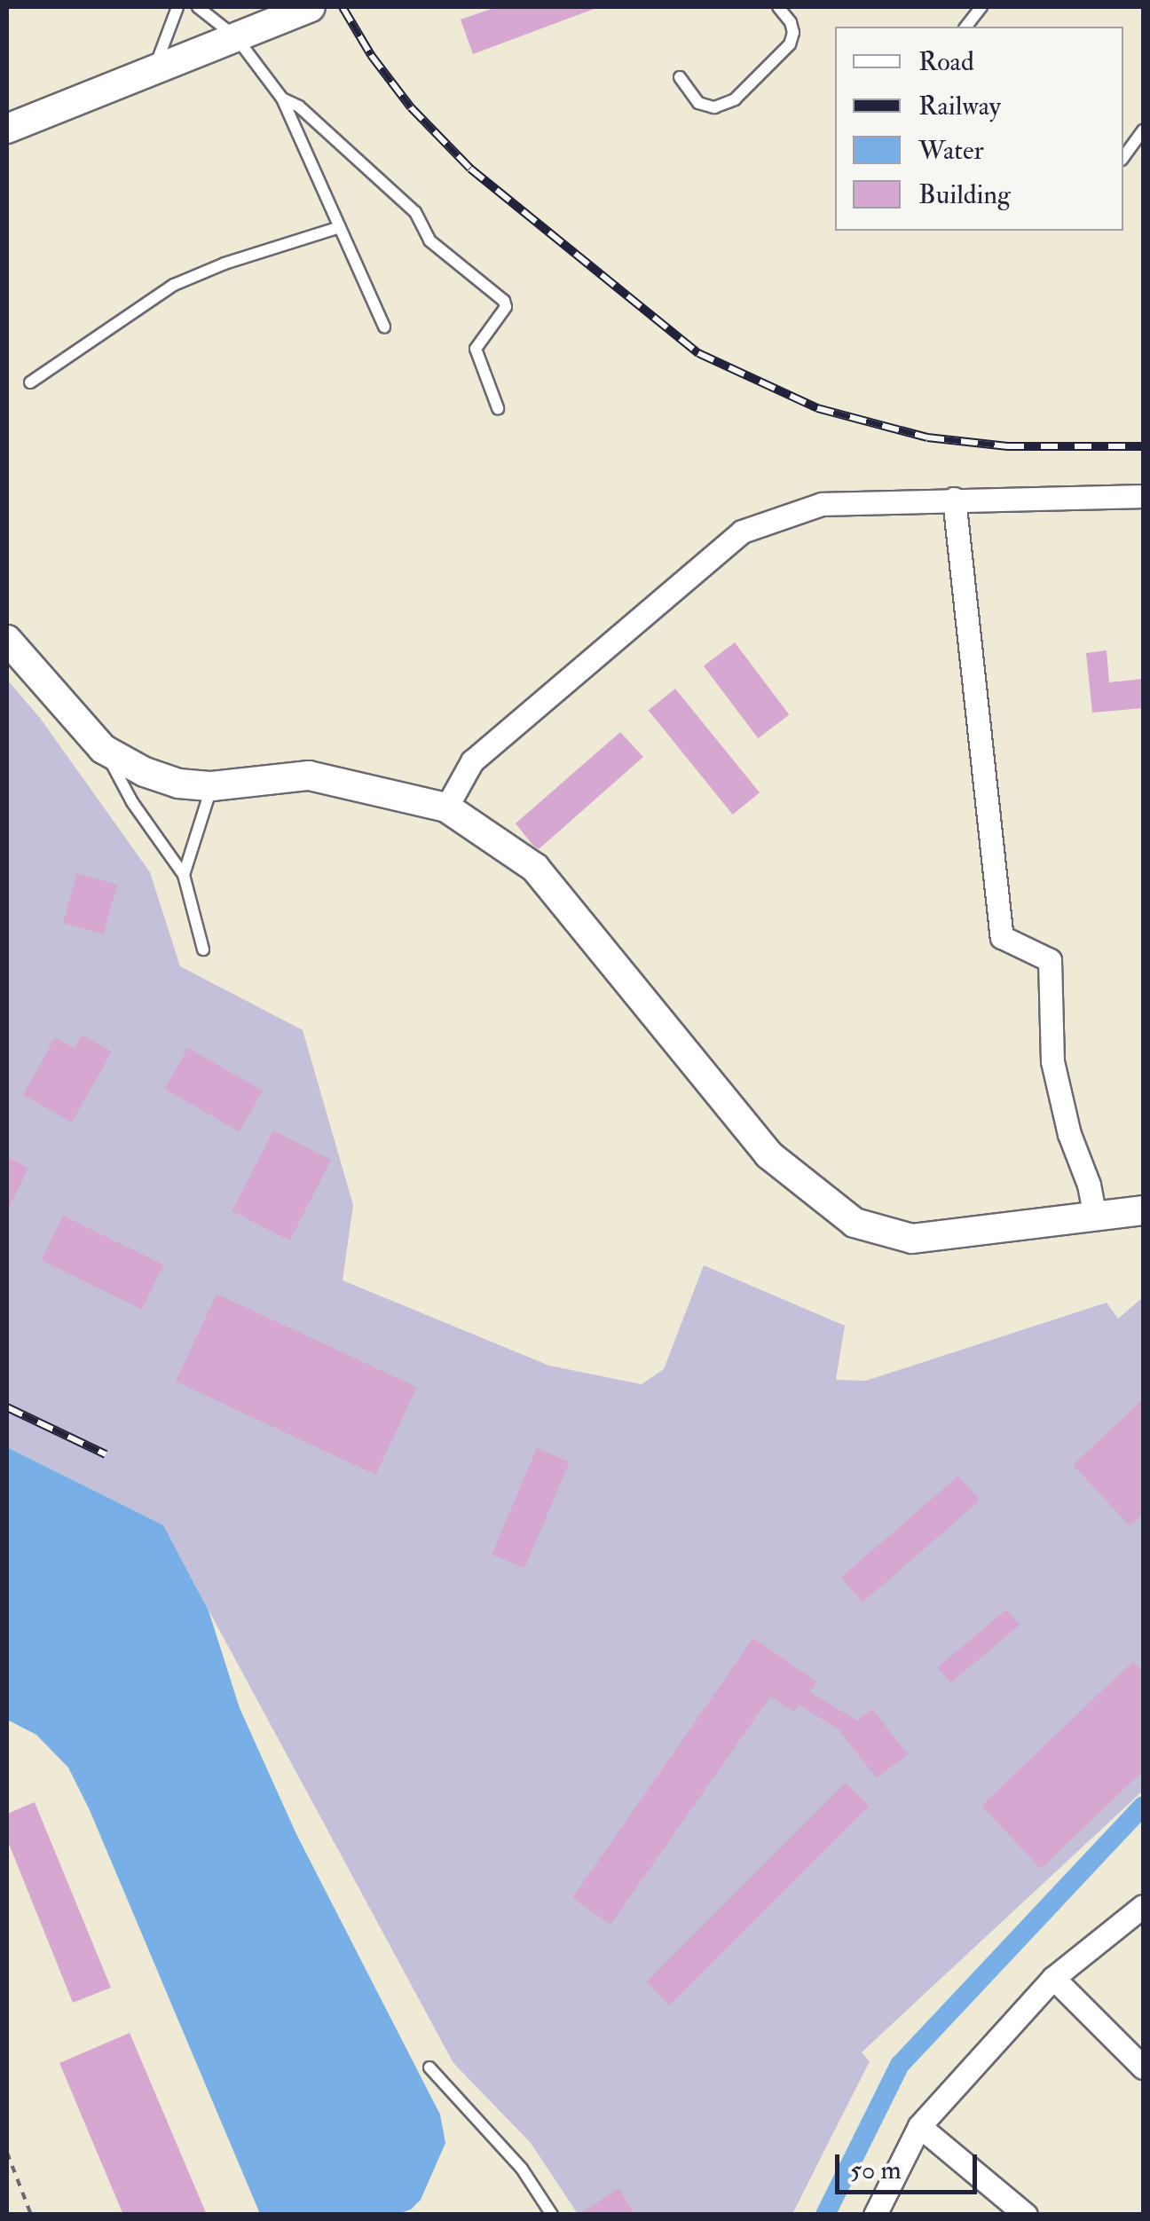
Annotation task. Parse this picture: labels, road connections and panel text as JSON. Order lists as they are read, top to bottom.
{
  "legend": [
    "Road",
    "Railway",
    "Water",
    "Building"
  ],
  "scale_bar": "50 m"
}
